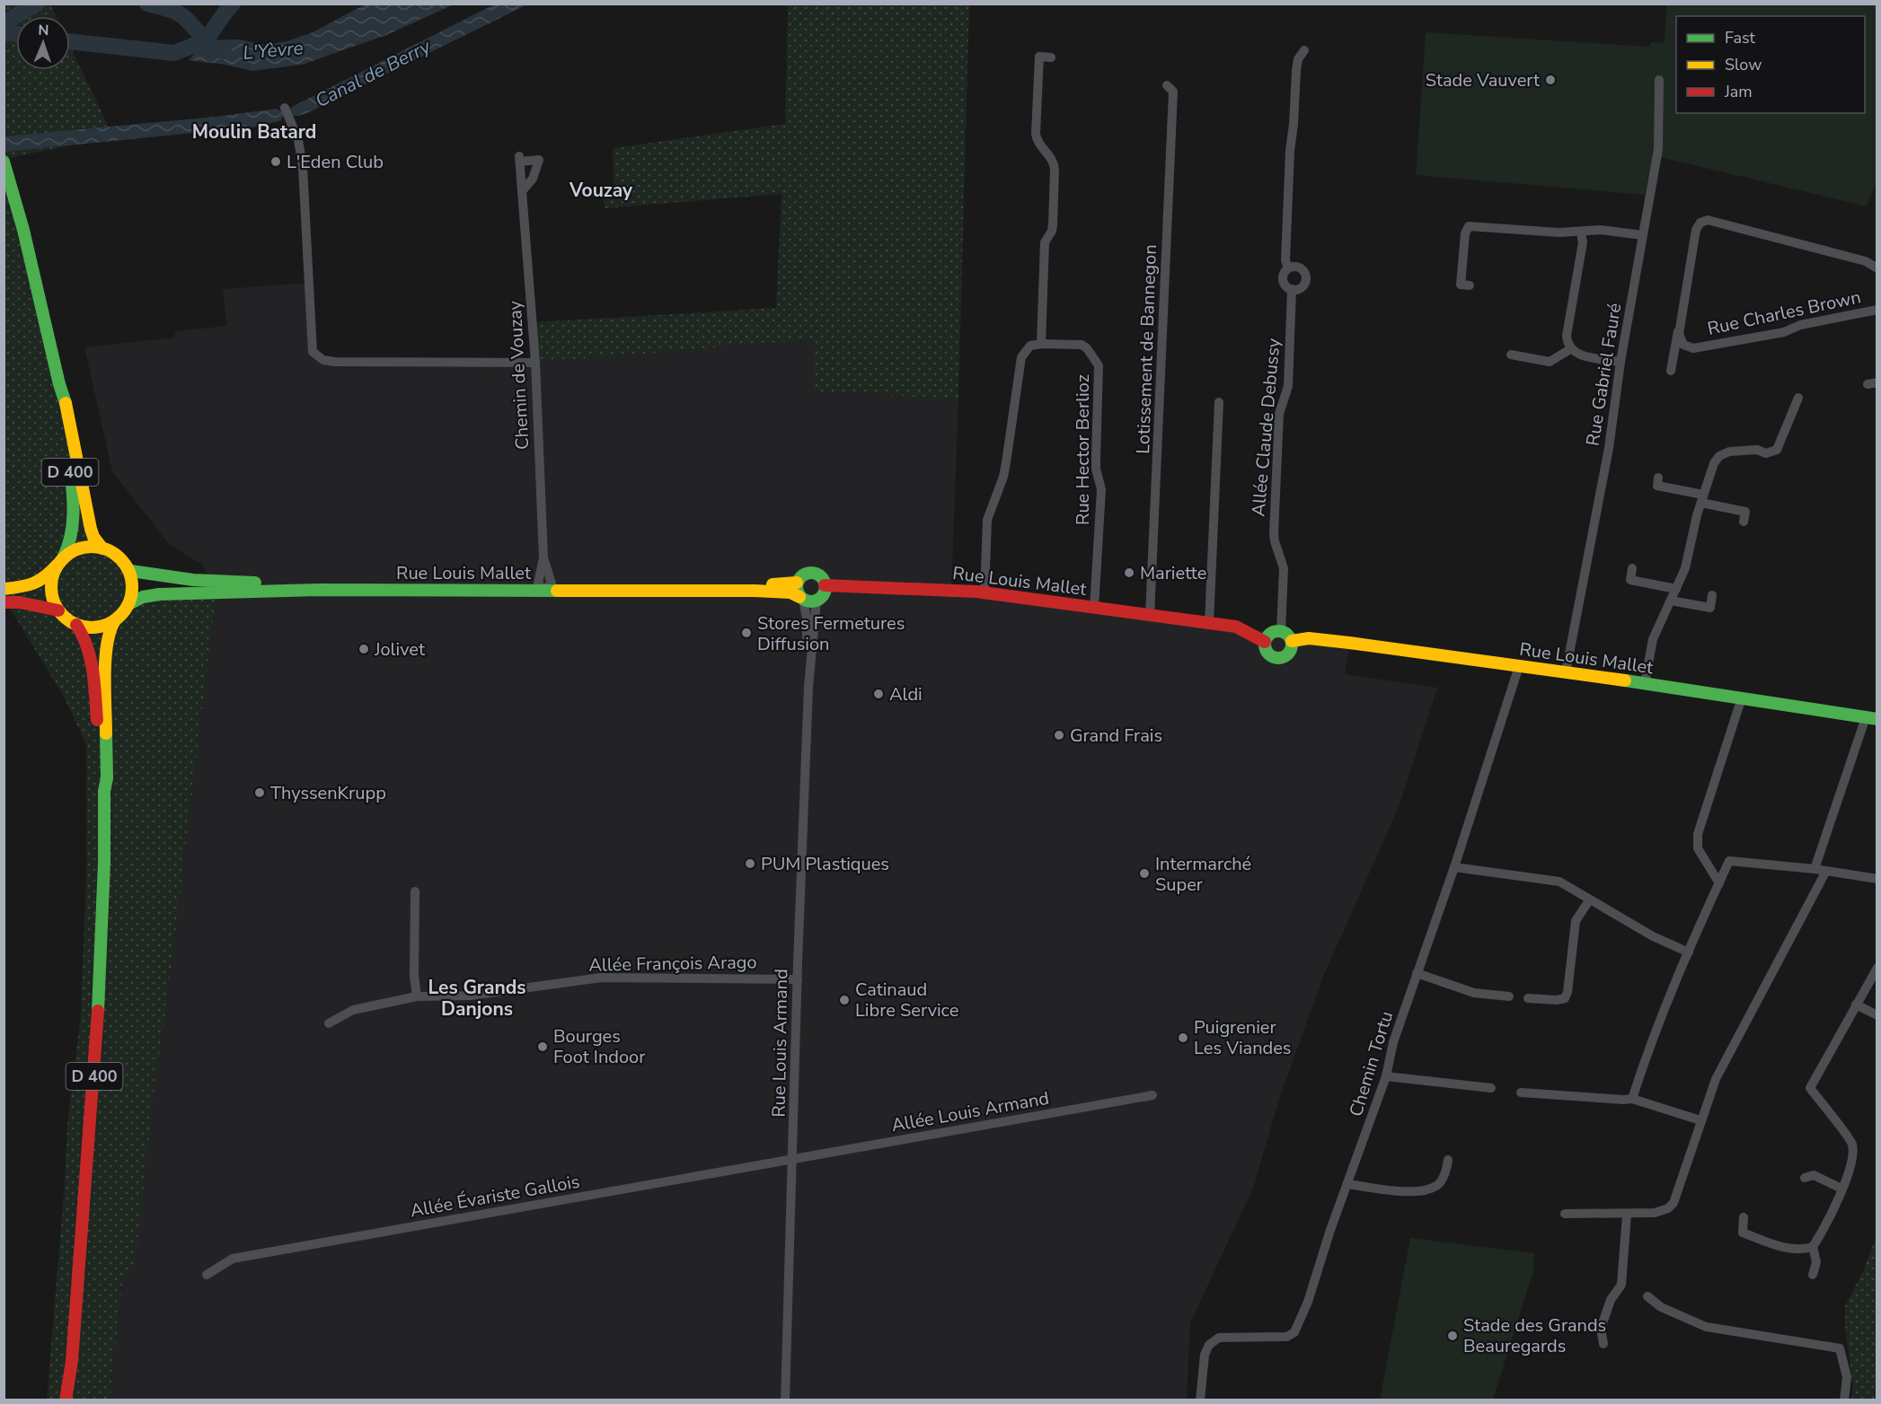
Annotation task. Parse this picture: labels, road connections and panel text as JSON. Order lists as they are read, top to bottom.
{
  "streets": {
    "main road": ["D 400", "Rue Louis Mallet"],
    "street": [
      "Rue Charles Brown",
      "Lotissement de Bannegon",
      "Rue Gabriel Fauré",
      "Chemin de Vouzay",
      "Allée Claude Debussy",
      "Rue Hector Berlioz",
      "Allée François Arago",
      "Rue Louis Armand",
      "Chemin Tortu",
      "Allée Louis Armand",
      "Allée Évariste Gallois"
    ]
  },
  "crossings": [
    ["Lotissement de Bannegon", "Rue Louis Mallet"],
    ["Rue Gabriel Fauré", "Rue Louis Mallet"],
    ["Chemin de Vouzay", "Rue Louis Mallet"],
    ["Allée Claude Debussy", "Rue Louis Mallet"],
    ["Rue Hector Berlioz", "Rue Louis Mallet"],
    ["D 400", "Rue Louis Mallet"],
    ["Rue Louis Mallet", "Rue Louis Armand"],
    ["Rue Louis Mallet", "Chemin Tortu"],
    ["Allée François Arago", "Rue Louis Armand"],
    ["Rue Louis Armand", "Allée Louis Armand"],
    ["Rue Louis Armand", "Allée Évariste Gallois"],
    ["Allée Louis Armand", "Allée Évariste Gallois"]
  ],
  "districts": ["Moulin Batard", "Vouzay", "Les Grands Danjons"],
  "water": ["L'Yèvre", "Canal de Berry"],
  "places": [
    "Stade Vauvert",
    "L'Eden Club",
    "Mariette",
    "Stores Fermetures Diffusion",
    "Jolivet",
    "Aldi",
    "Grand Frais",
    "ThyssenKrupp",
    "PUM Plastiques",
    "Intermarché Super",
    "Catinaud Libre Service",
    "Puigrenier Les Viandes",
    "Bourges Foot Indoor",
    "Stade des Grands Beauregards"
  ],
  "legend": ["Fast", "Slow", "Jam"],
  "north": "top"
}
